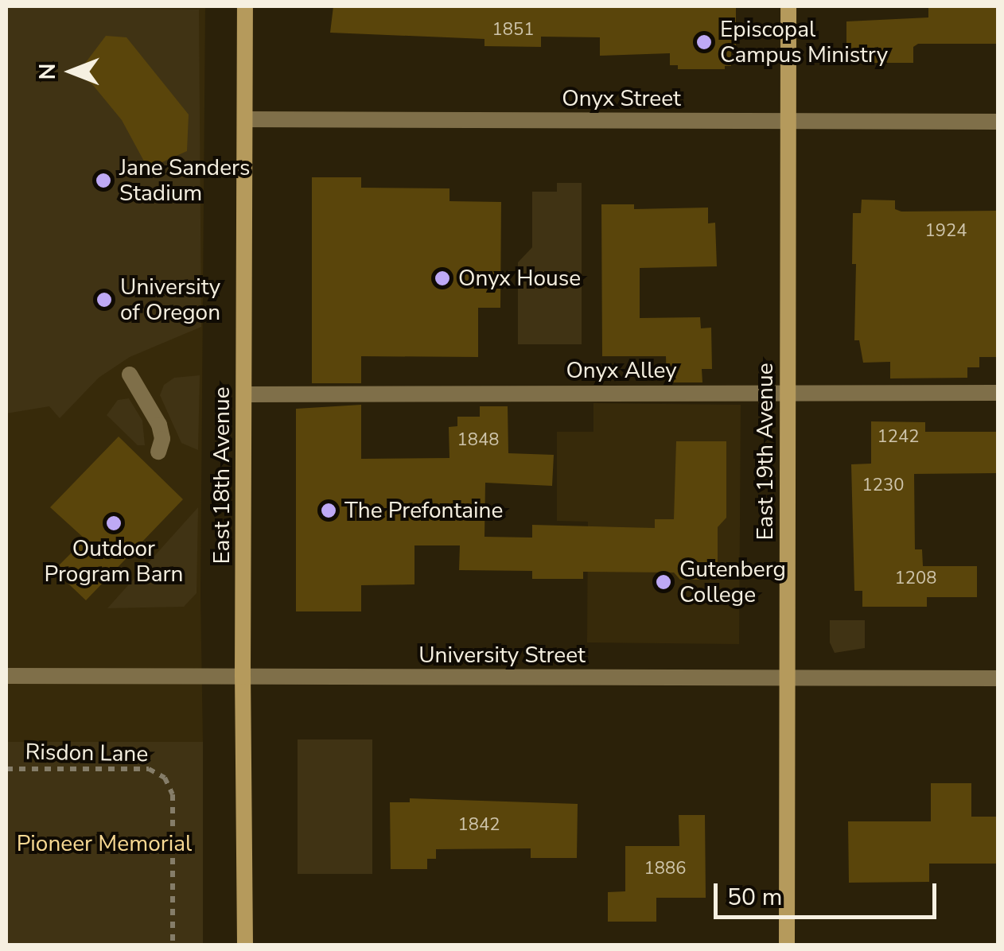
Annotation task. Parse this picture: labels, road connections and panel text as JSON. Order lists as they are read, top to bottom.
{
  "streets": {
    "street": [
      "Onyx Street",
      "Onyx Alley",
      "East 19th Avenue",
      "East 18th Avenue",
      "University Street"
    ],
    "path": ["Risdon Lane"]
  },
  "crossings": [
    ["Onyx Street", "East 19th Avenue"],
    ["Onyx Street", "East 18th Avenue"],
    ["Onyx Alley", "East 19th Avenue"],
    ["Onyx Alley", "East 18th Avenue"],
    ["East 19th Avenue", "University Street"],
    ["East 18th Avenue", "University Street"]
  ],
  "parks": ["Pioneer Memorial"],
  "places": [
    "Episcopal Campus Ministry",
    "Jane Sanders Stadium",
    "Onyx House",
    "University of Oregon",
    "The Prefontaine",
    "Outdoor Program Barn",
    "Gutenberg College"
  ],
  "house_numbers": [
    "1851",
    "1924",
    "1242",
    "1848",
    "1230",
    "1208",
    "1842",
    "1886"
  ],
  "scale_bar": "50 m",
  "north": "left"
}
